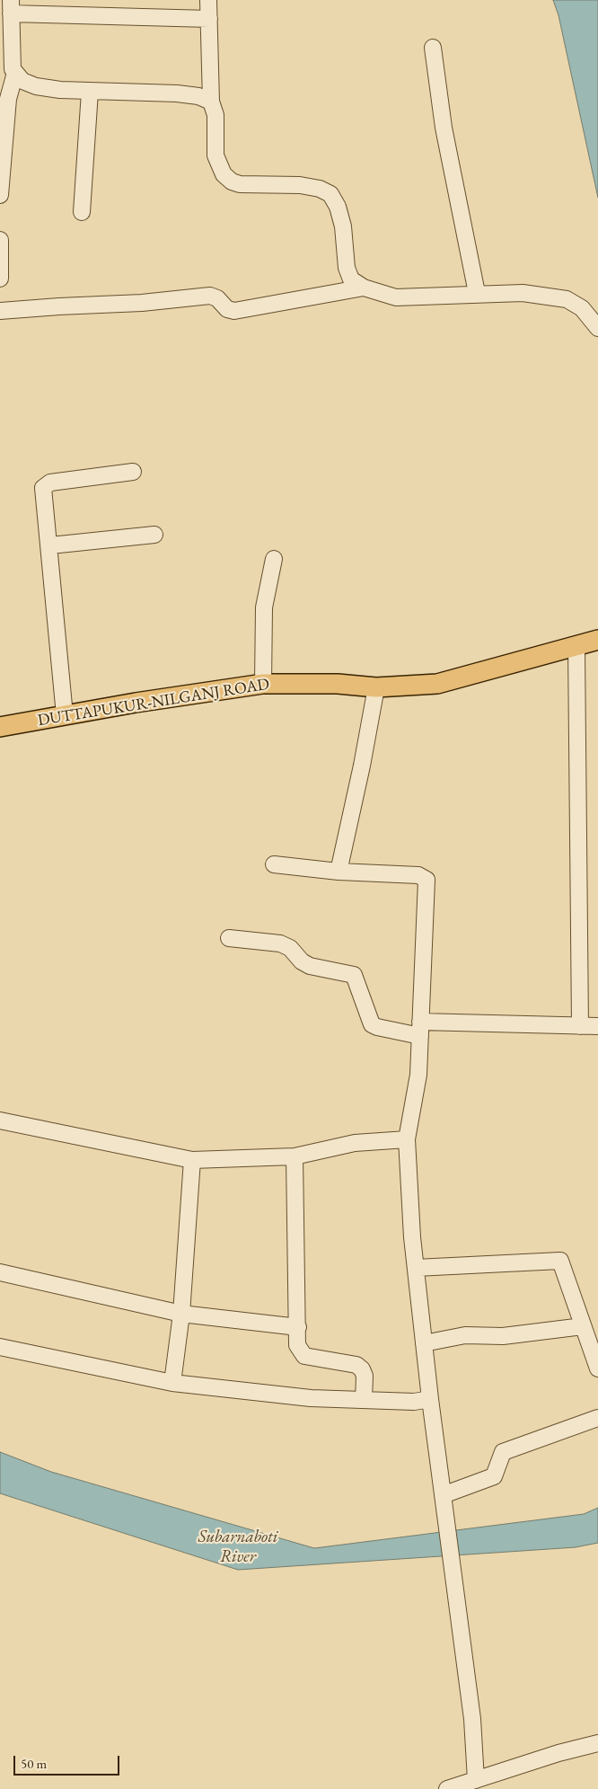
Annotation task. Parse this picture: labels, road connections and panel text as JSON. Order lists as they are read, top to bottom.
{
  "streets": {
    "main road": ["DUTTAPUKUR-NILGANJ ROAD"]
  },
  "water": ["Subarnaboti River"],
  "scale_bar": "50 m"
}
